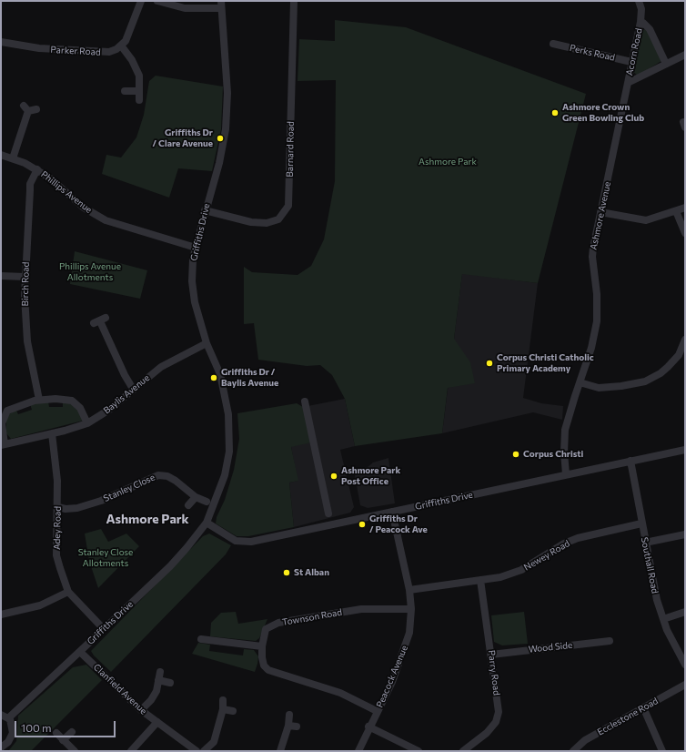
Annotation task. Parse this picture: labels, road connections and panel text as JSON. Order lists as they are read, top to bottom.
{
  "streets": {
    "street": [
      "Parker Road",
      "Acorn Road",
      "Perks Road",
      "Barnard Road",
      "Phillips Avenue",
      "Ashmore Avenue",
      "Griffiths Drive",
      "Birch Road",
      "Baylis Avenue",
      "Stanley Close",
      "Adey Road",
      "Newey Road",
      "Southall Road",
      "Townson Road",
      "Wood Side",
      "Parry Road",
      "Peacock Avenue",
      "Clanfield Avenue",
      "Ecclestone Road"
    ]
  },
  "crossings": [
    ["Acorn Road", "Perks Road"],
    ["Acorn Road", "Ashmore Avenue"],
    ["Barnard Road", "Griffiths Drive"],
    ["Phillips Avenue", "Griffiths Drive"],
    ["Phillips Avenue", "Birch Road"],
    ["Ashmore Avenue", "Griffiths Drive"],
    ["Griffiths Drive", "Baylis Avenue"],
    ["Griffiths Drive", "Adey Road"],
    ["Griffiths Drive", "Southall Road"],
    ["Griffiths Drive", "Peacock Avenue"],
    ["Griffiths Drive", "Clanfield Avenue"],
    ["Baylis Avenue", "Adey Road"],
    ["Stanley Close", "Adey Road"],
    ["Newey Road", "Southall Road"],
    ["Newey Road", "Parry Road"],
    ["Newey Road", "Peacock Avenue"],
    ["Townson Road", "Peacock Avenue"],
    ["Wood Side", "Parry Road"]
  ],
  "districts": ["Ashmore Park"],
  "parks": ["Ashmore Park", "Phillips Avenue Allotments", "Stanley Close Allotments"],
  "places": [
    "Ashmore Crown Green Bowling Club",
    "Griffiths Dr / Clare Avenue",
    "Corpus Christi Catholic Primary Academy",
    "Griffiths Dr / Baylis Avenue",
    "Corpus Christi",
    "Ashmore Park Post Office",
    "Griffiths Dr / Peacock Ave",
    "St Alban"
  ],
  "scale_bar": "100 m"
}
